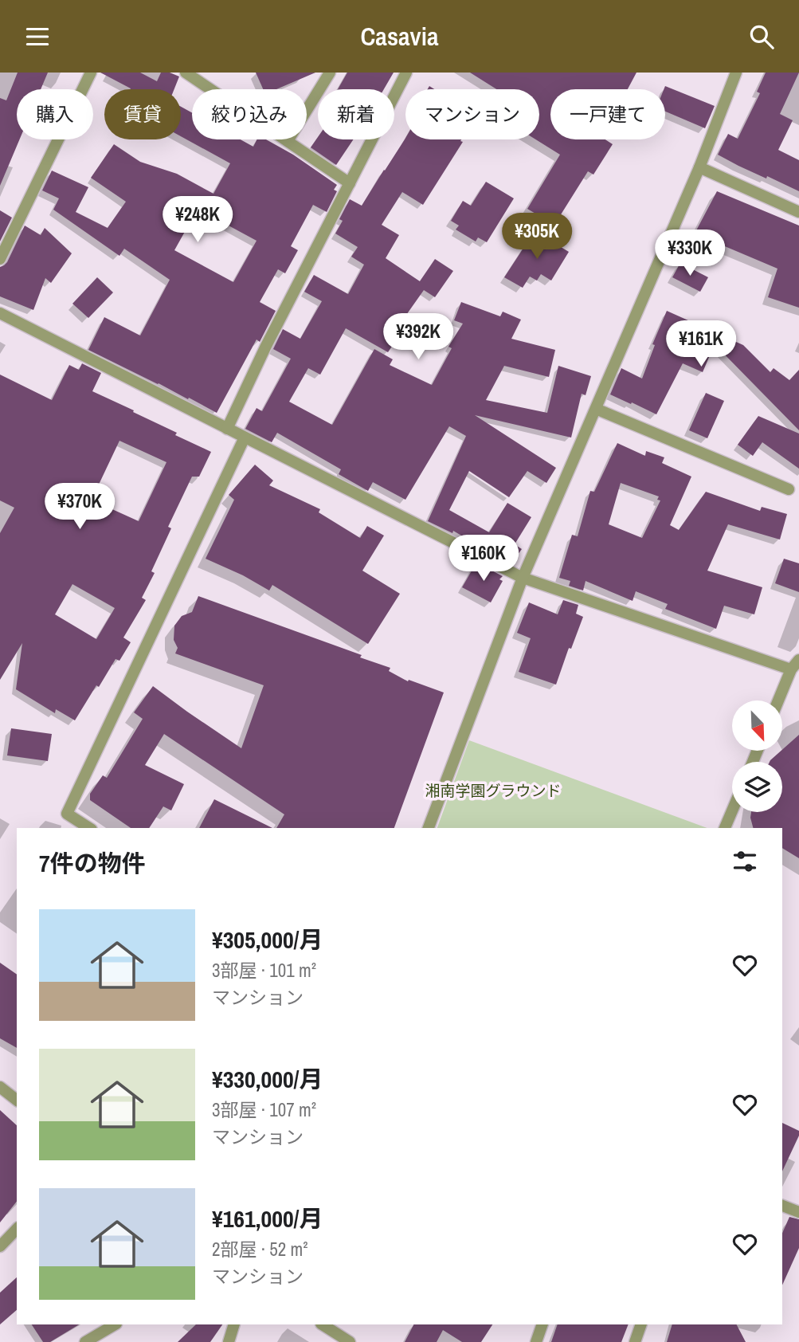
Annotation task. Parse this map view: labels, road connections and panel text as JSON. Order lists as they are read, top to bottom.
{
  "parks": ["湘南学園グラウンド"],
  "north": "bottom right",
  "page": {
    "header": "Casavia",
    "chip": [
      "購入",
      "賃貸",
      "絞り込み",
      "新着",
      "マンション",
      "一戸建て"
    ],
    "price": [
      "¥248K",
      "¥305K",
      "¥330K",
      "¥392K",
      "¥161K",
      "¥370K",
      "¥160K"
    ],
    "heading": "7件の物件",
    "list": [
      {
        "name": "¥305,000/月",
        "note": "3部屋 · 101 m² · マンション"
      },
      {
        "name": "¥330,000/月",
        "note": "3部屋 · 107 m² · マンション"
      },
      {
        "name": "¥161,000/月",
        "note": "2部屋 · 52 m² · マンション"
      }
    ]
  }
}
